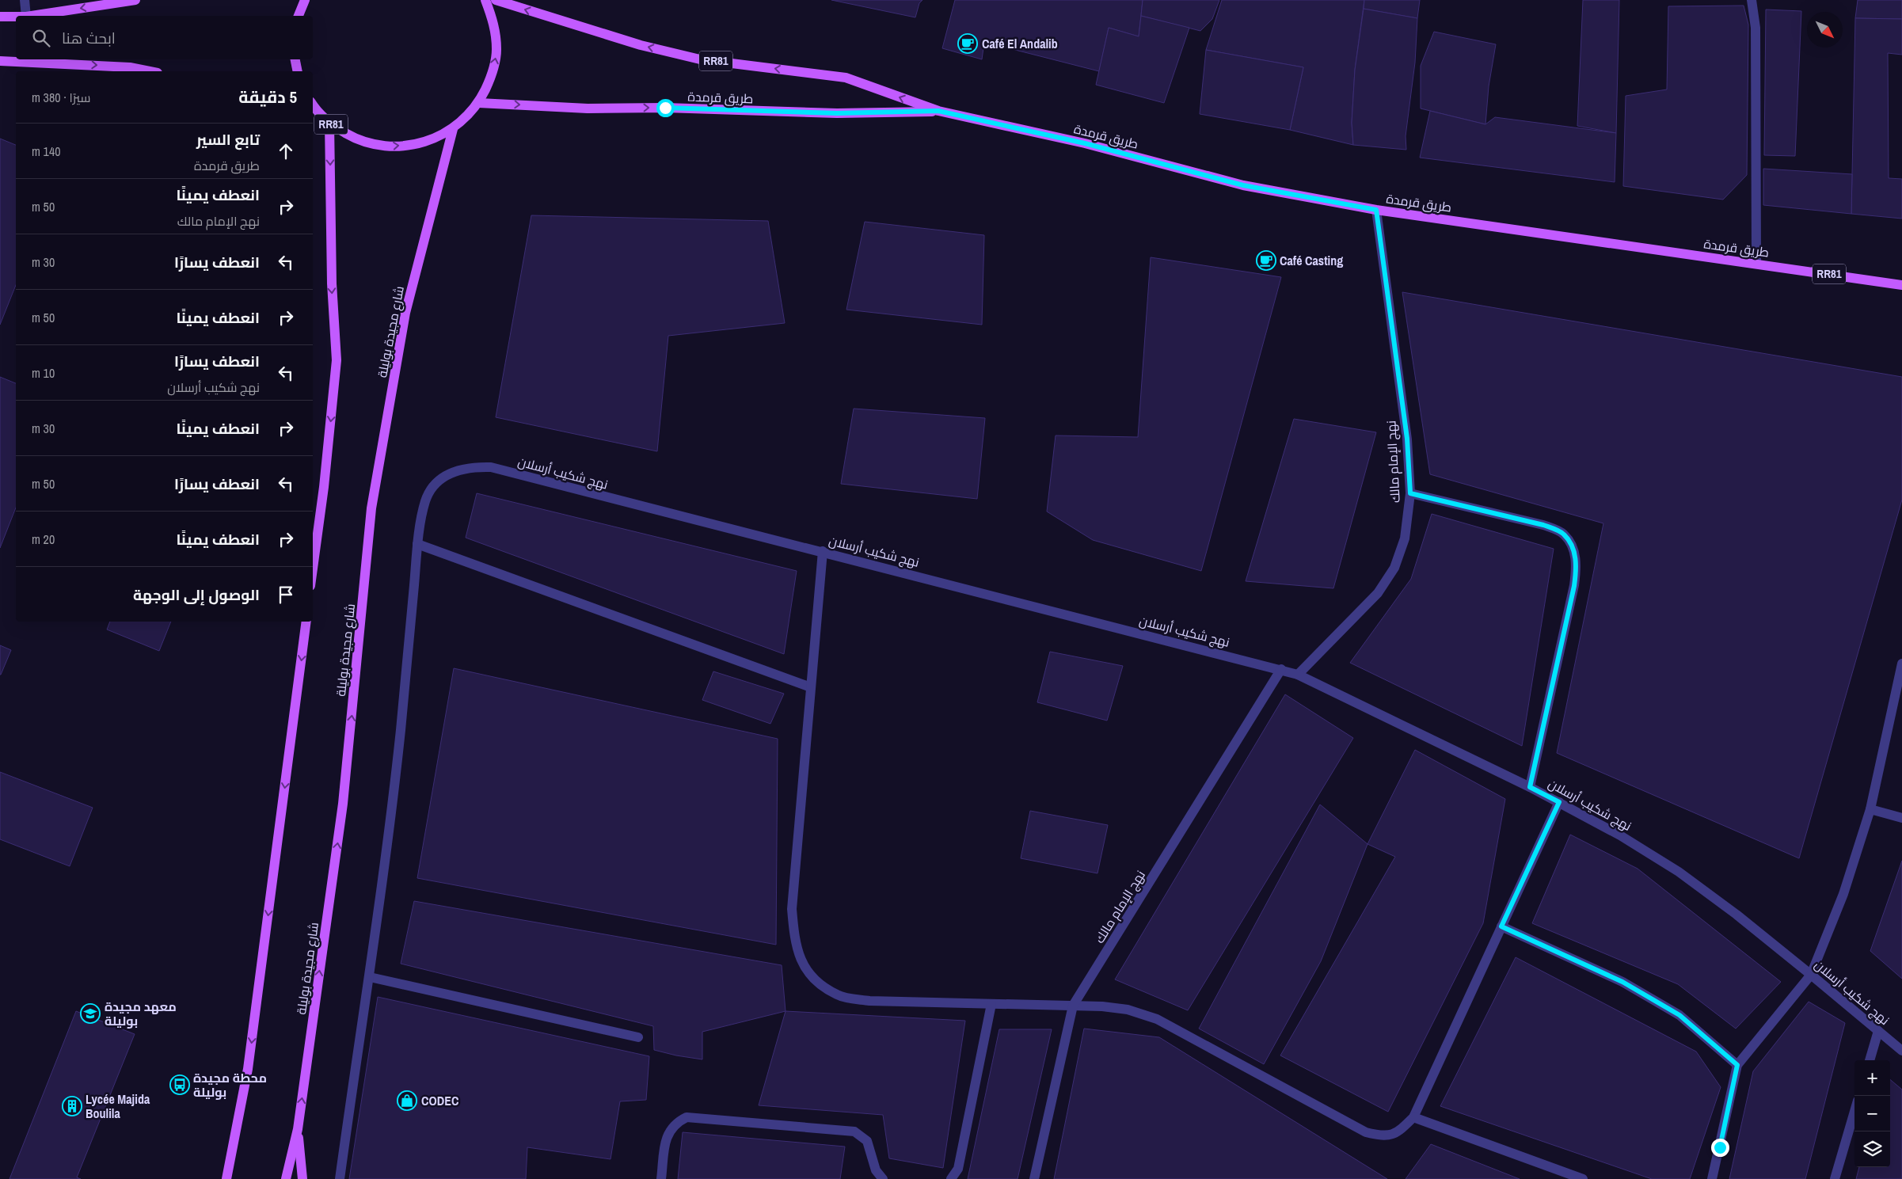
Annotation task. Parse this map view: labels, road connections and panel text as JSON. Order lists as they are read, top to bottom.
{
  "streets": {
    "main road": ["RR81", "طريق قرمدة", "شارع مجيدة بوليلة"],
    "street": ["نهج الإمام مالك", "نهج شكيب أرسلان"]
  },
  "crossings": [
    ["RR81", "طريق قرمدة"],
    ["RR81", "شارع مجيدة بوليلة"],
    ["طريق قرمدة", "نهج الإمام مالك"],
    ["نهج الإمام مالك", "نهج شكيب أرسلان"]
  ],
  "places": {
    "cafe": ["Café El Andalib", "Café Casting"],
    "school or university": ["معهد مجيدة بوليلة"],
    "bus stop": ["محطة مجيدة بوليلة"],
    "shop": ["CODEC"],
    "building": ["Lycée Majida Boulila"]
  },
  "north": "bottom right",
  "page": {
    "search": "ابحث هنا",
    "heading": ["5 دقيقة", "سيرًا · 380 m"],
    "list": [
      ["تابع السير", "طريق قرمدة", "140 m"],
      ["انعطف يمينًا", "نهج الإمام مالك", "50 m"],
      ["انعطف يسارًا", "30 m"],
      ["انعطف يمينًا", "50 m"],
      ["انعطف يسارًا", "نهج شكيب أرسلان", "10 m"],
      ["انعطف يمينًا", "30 m"],
      ["انعطف يسارًا", "50 m"],
      ["انعطف يمينًا", "20 m"],
      "الوصول إلى الوجهة"
    ],
    "map_buttons": ["+", "−"]
  }
}
